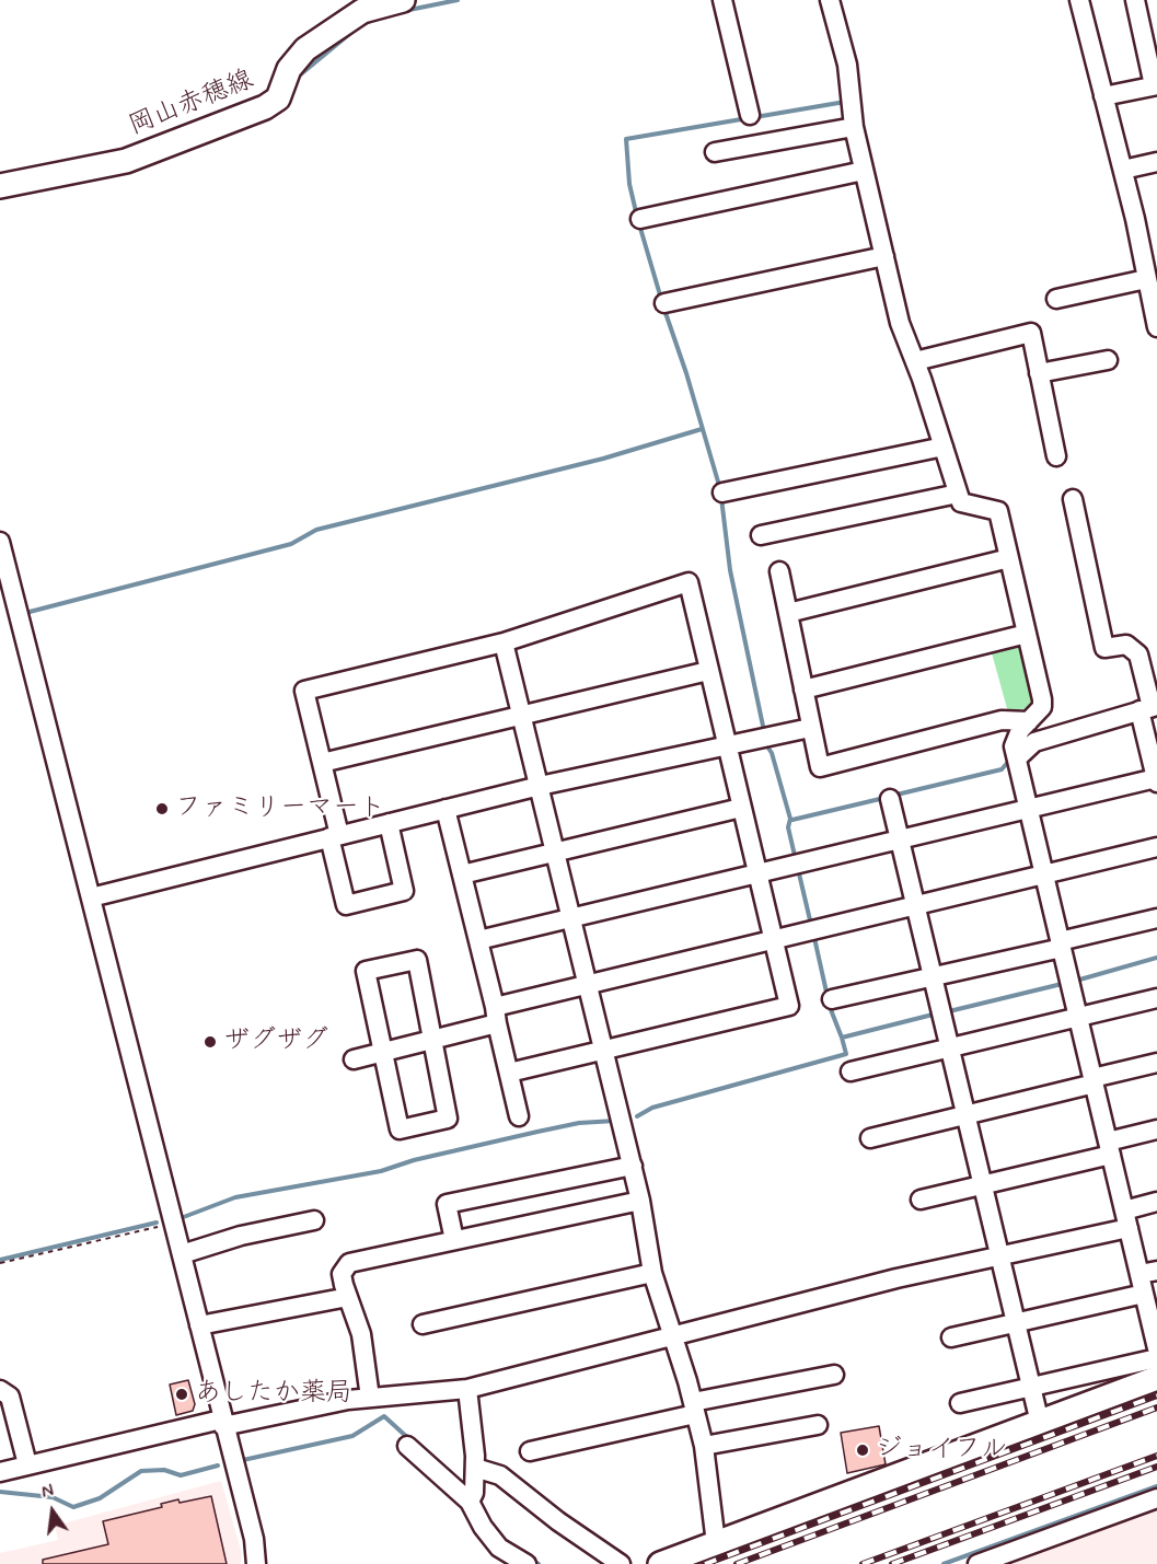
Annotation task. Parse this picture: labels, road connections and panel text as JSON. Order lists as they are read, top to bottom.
{
  "streets": {
    "main road": ["岡山赤穂線"]
  },
  "places": [
    "ファミリーマート",
    "ザグザグ",
    "あしたか薬局",
    "ジョイフル"
  ],
  "north": "top"
}
